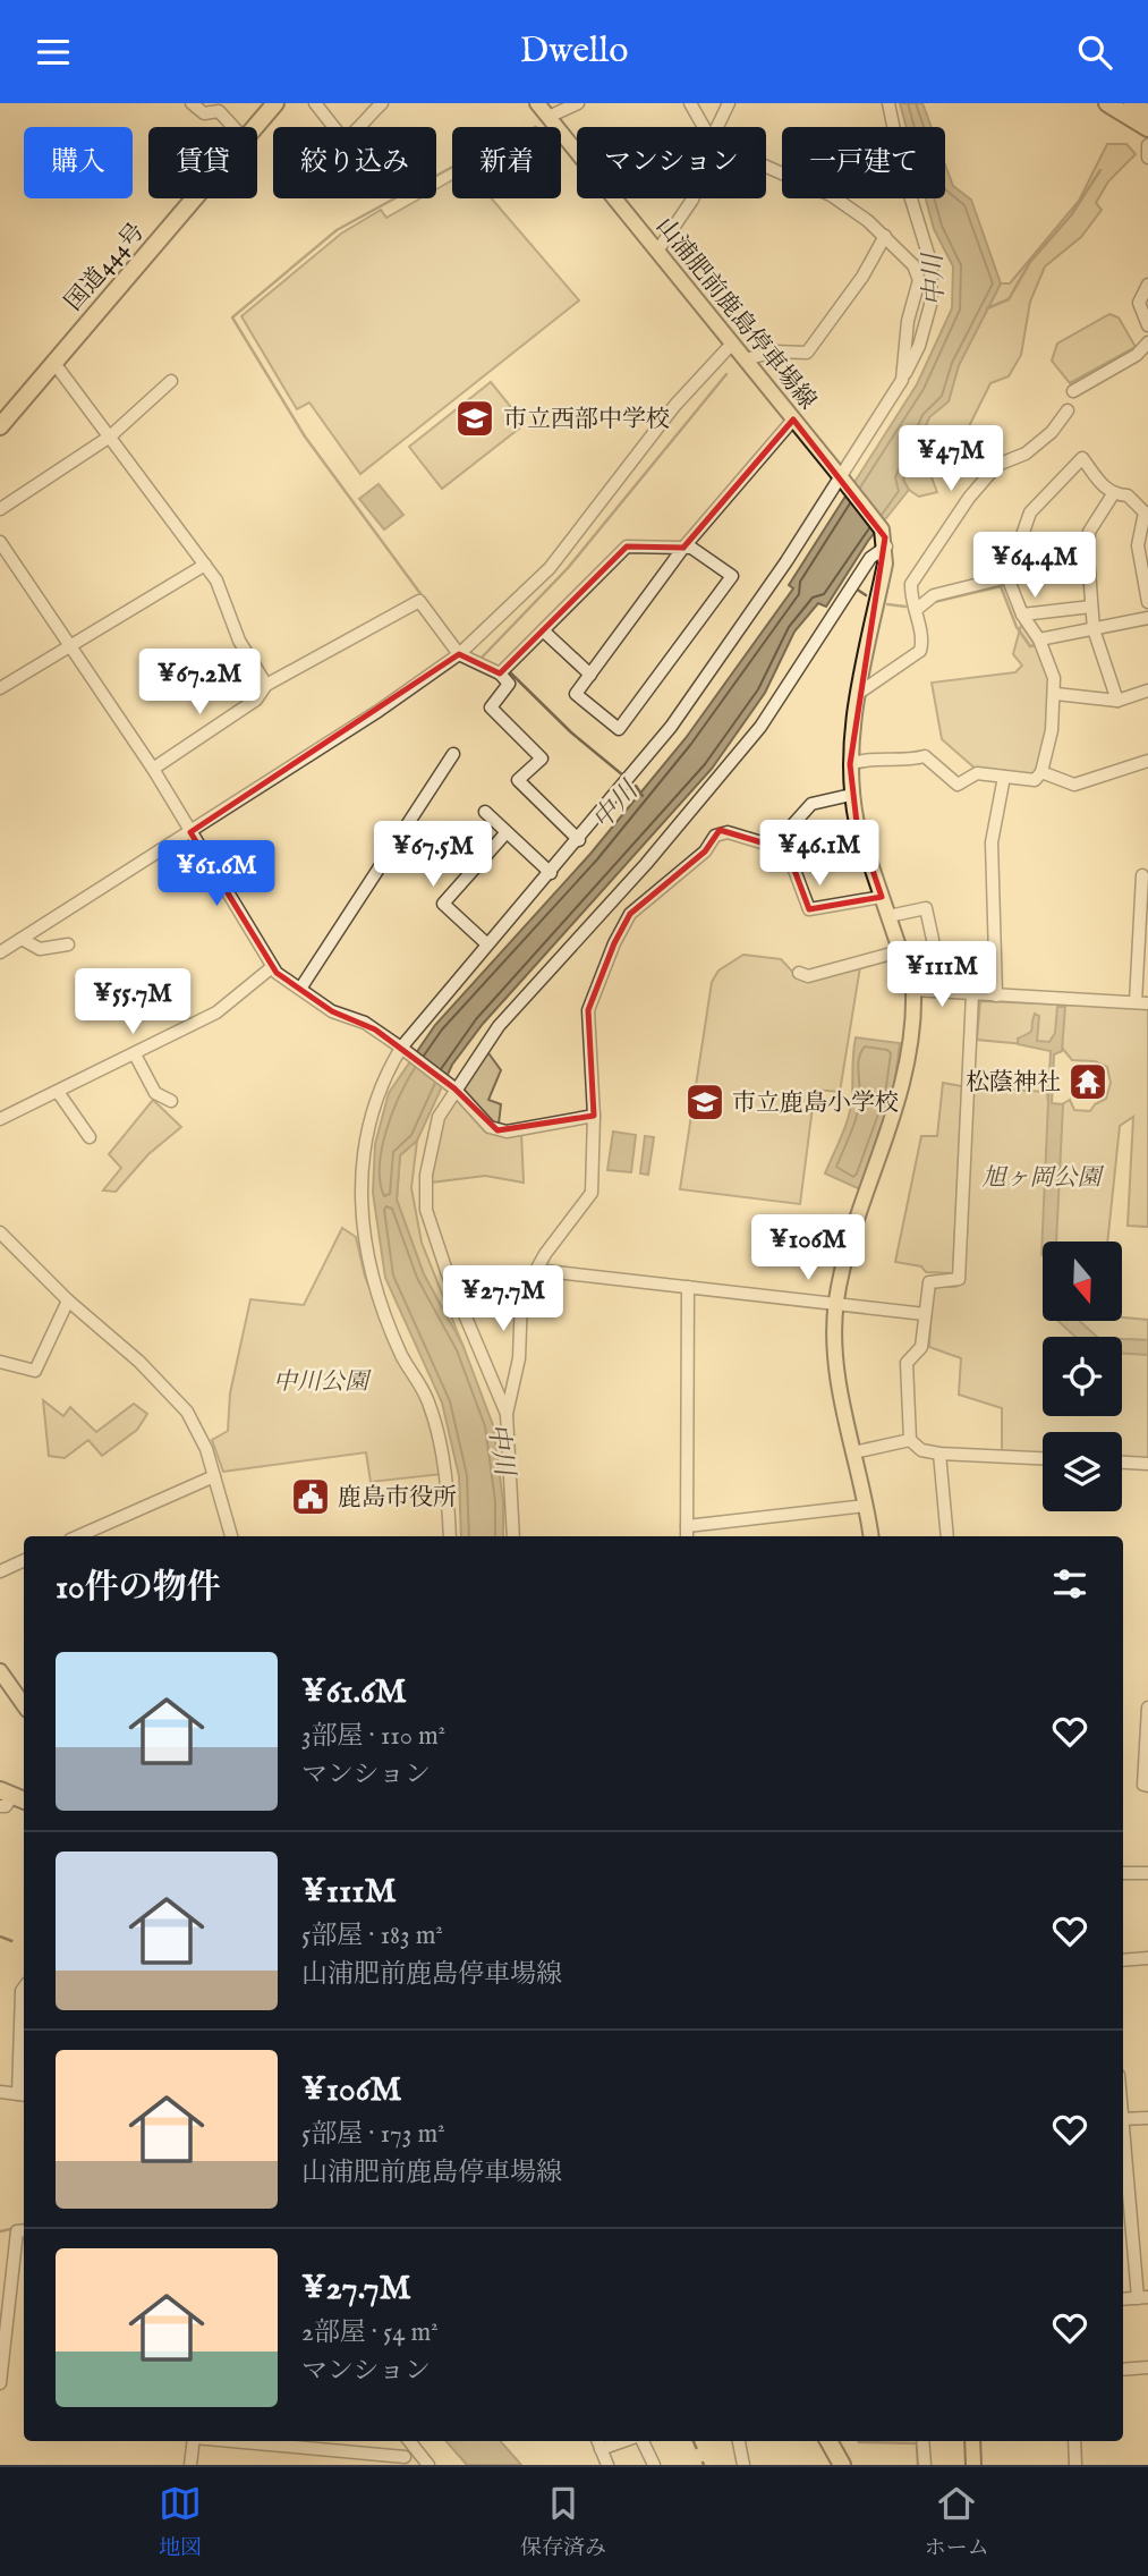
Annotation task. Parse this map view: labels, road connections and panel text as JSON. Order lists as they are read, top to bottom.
{
  "streets": {
    "highway": ["国道444号"],
    "main road": ["山浦肥前鹿島停車場線"]
  },
  "water": ["中川"],
  "parks": ["旭ヶ岡公園", "中川公園"],
  "places": {
    "school or university": ["市立西部中学校", "市立鹿島小学校"],
    "temple": ["松蔭神社"],
    "public building": ["鹿島市役所"]
  },
  "north": "bottom",
  "page": {
    "header": "Dwello",
    "chip": [
      "購入",
      "賃貸",
      "絞り込み",
      "新着",
      "マンション",
      "一戸建て"
    ],
    "price": [
      "¥47M",
      "¥64.4M",
      "¥67.2M",
      "¥46.1M",
      "¥67.5M",
      "¥61.6M",
      "¥111M",
      "¥55.7M",
      "¥106M",
      "¥27.7M"
    ],
    "heading": "10件の物件",
    "list": [
      {
        "name": "¥61.6M",
        "note": "3部屋 · 110 m² · マンション"
      },
      {
        "name": "¥111M",
        "note": "5部屋 · 183 m² · 山浦肥前鹿島停車場線"
      },
      {
        "name": "¥106M",
        "note": "5部屋 · 173 m² · 山浦肥前鹿島停車場線"
      },
      {
        "name": "¥27.7M",
        "note": "2部屋 · 54 m² · マンション"
      }
    ],
    "tabs": ["地図", "保存済み", "ホーム"]
  }
}
